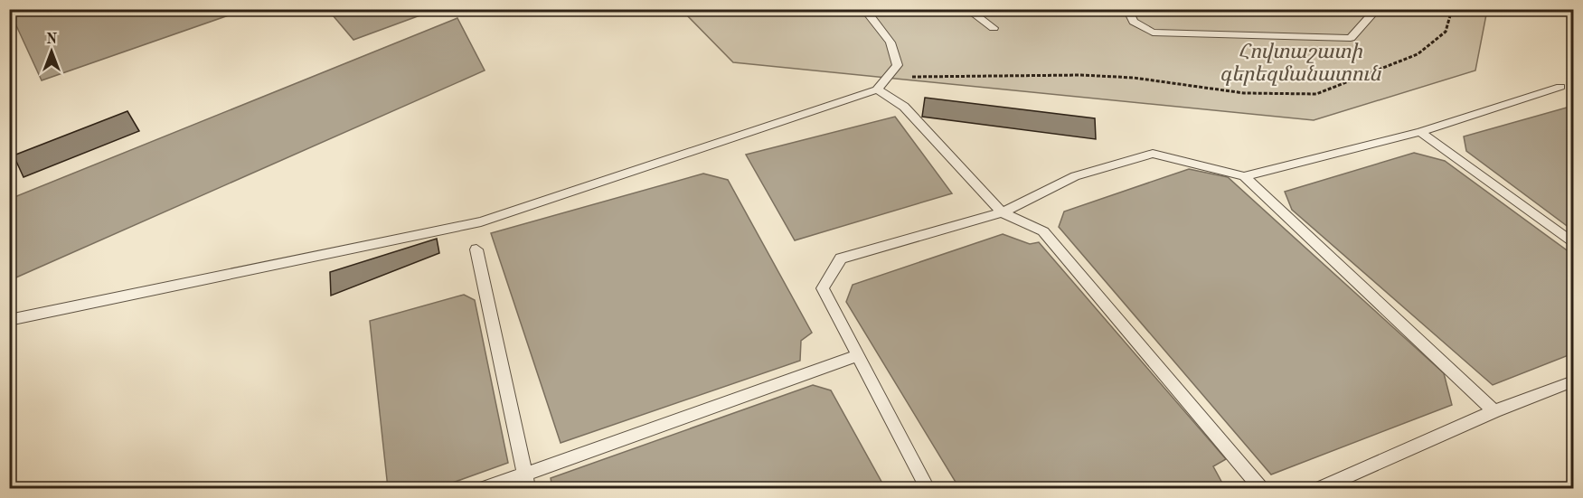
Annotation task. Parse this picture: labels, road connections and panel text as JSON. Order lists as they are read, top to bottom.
{
  "parks": ["Հովտաշատի գերեզմանատուն"],
  "north": "top"
}
